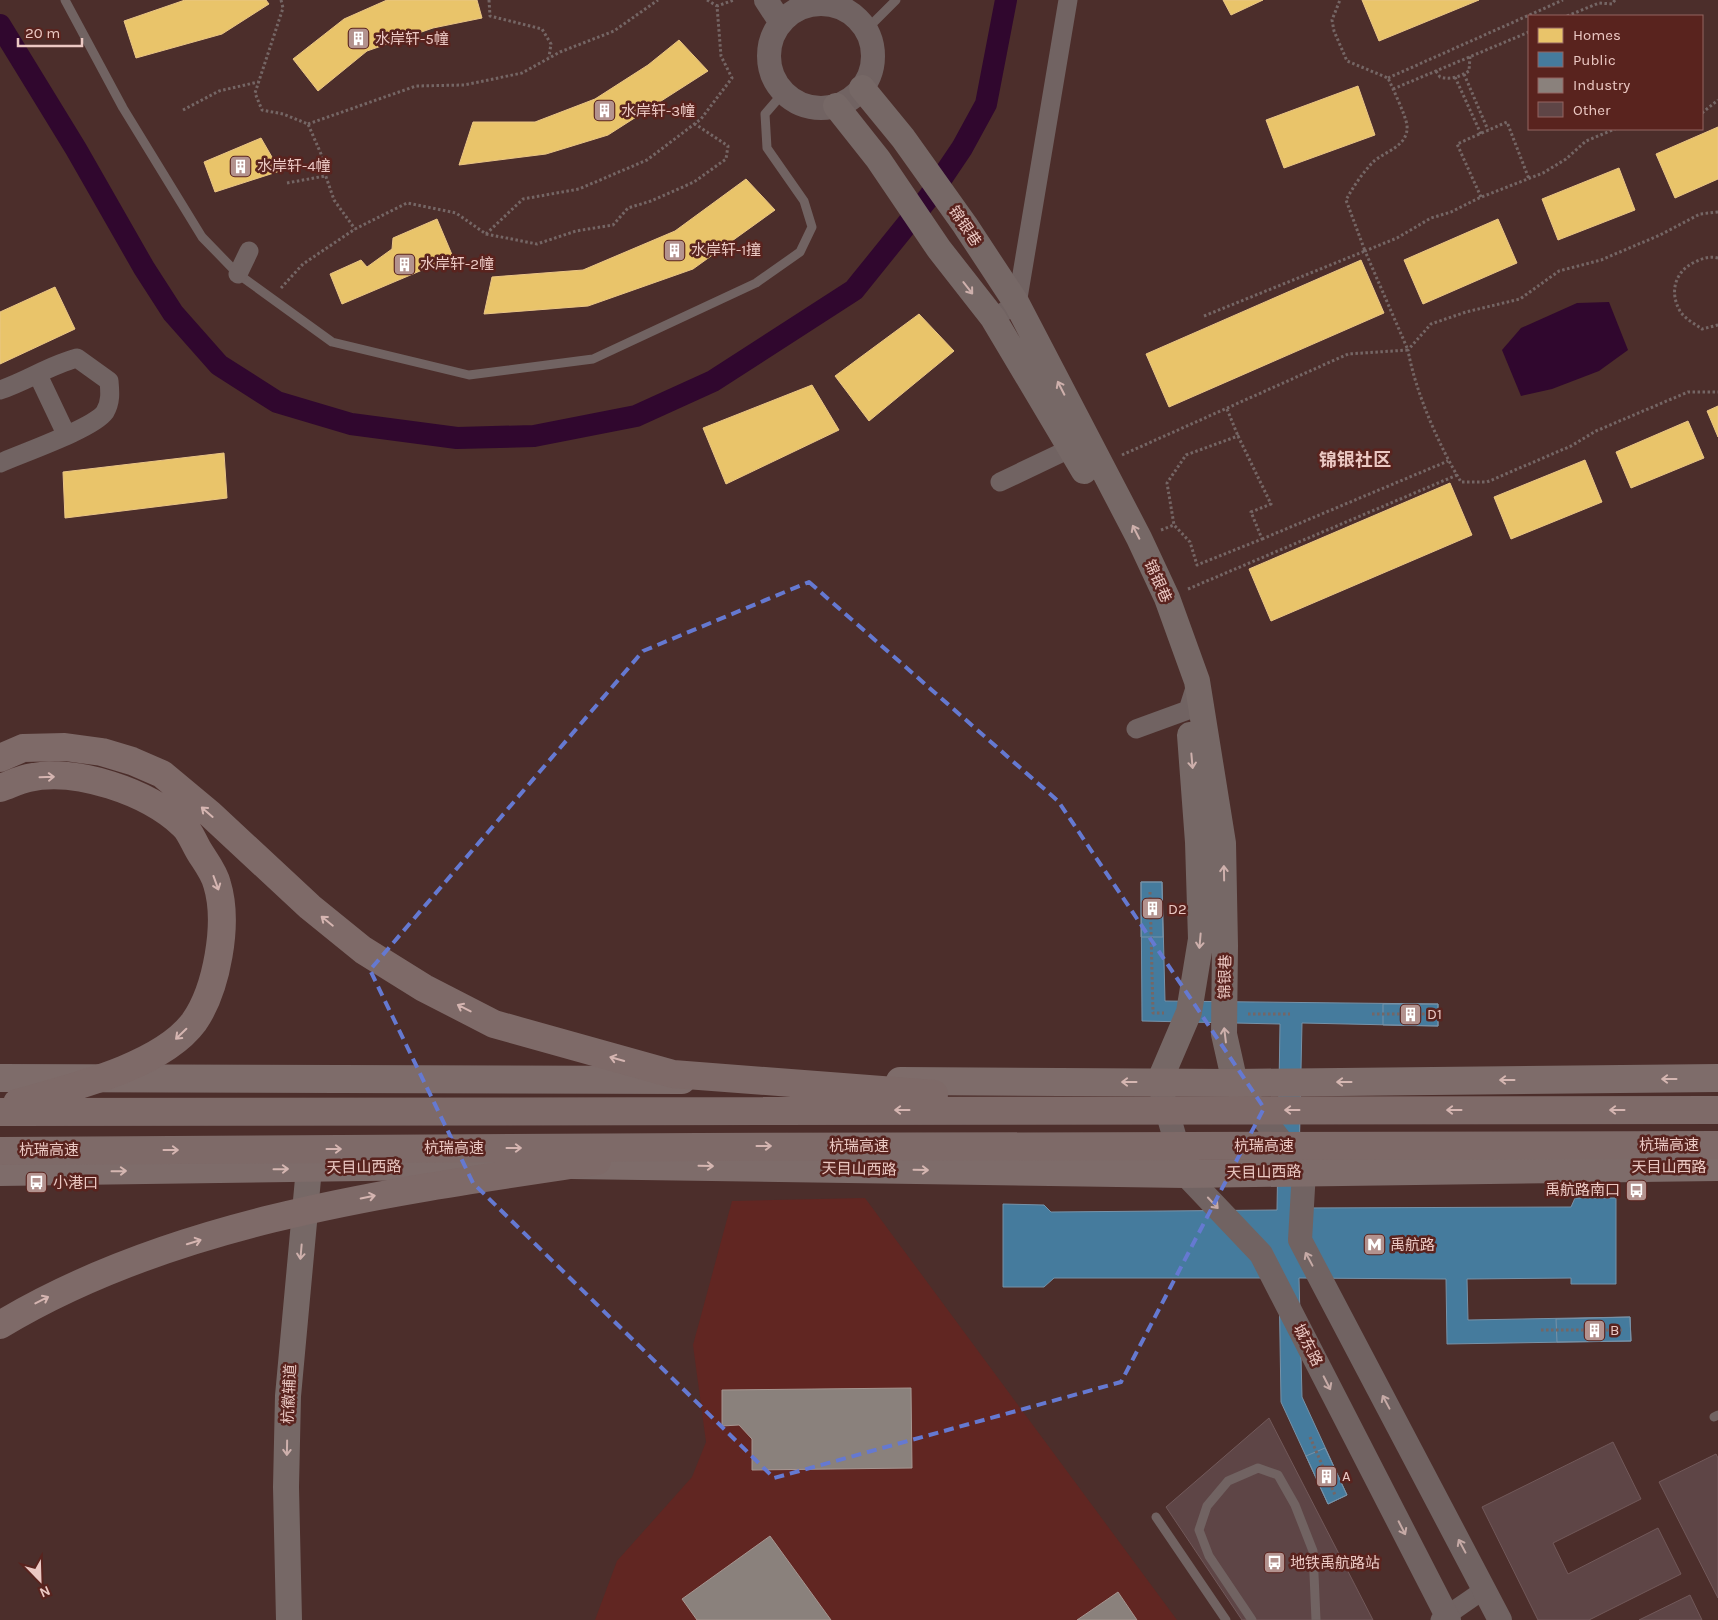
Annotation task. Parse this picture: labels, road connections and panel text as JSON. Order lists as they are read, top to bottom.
{
  "streets": {
    "highway": ["杭瑞高速", "天目山西路"],
    "main road": ["锦银巷", "杭徽辅道"],
    "street": ["城东路"]
  },
  "crossings": [
    ["锦银巷", "城东路"],
    ["天目山西路", "城东路"],
    ["天目山西路", "杭徽辅道"]
  ],
  "one_way": ["杭徽辅道"],
  "districts": ["锦银社区"],
  "places": {
    "building": [
      "水岸轩-5幢",
      "水岸轩-3幢",
      "水岸轩-4幢",
      "水岸轩-1撞",
      "水岸轩-2幢",
      "D2",
      "D1",
      "B",
      "A"
    ],
    "bus stop": ["小港口", "禹航路南口", "地铁禹航路站"],
    "metro station": ["禹航路"]
  },
  "legend": [
    "Homes",
    "Public",
    "Industry",
    "Other"
  ],
  "scale_bar": "20 m",
  "north": "bottom right"
}
